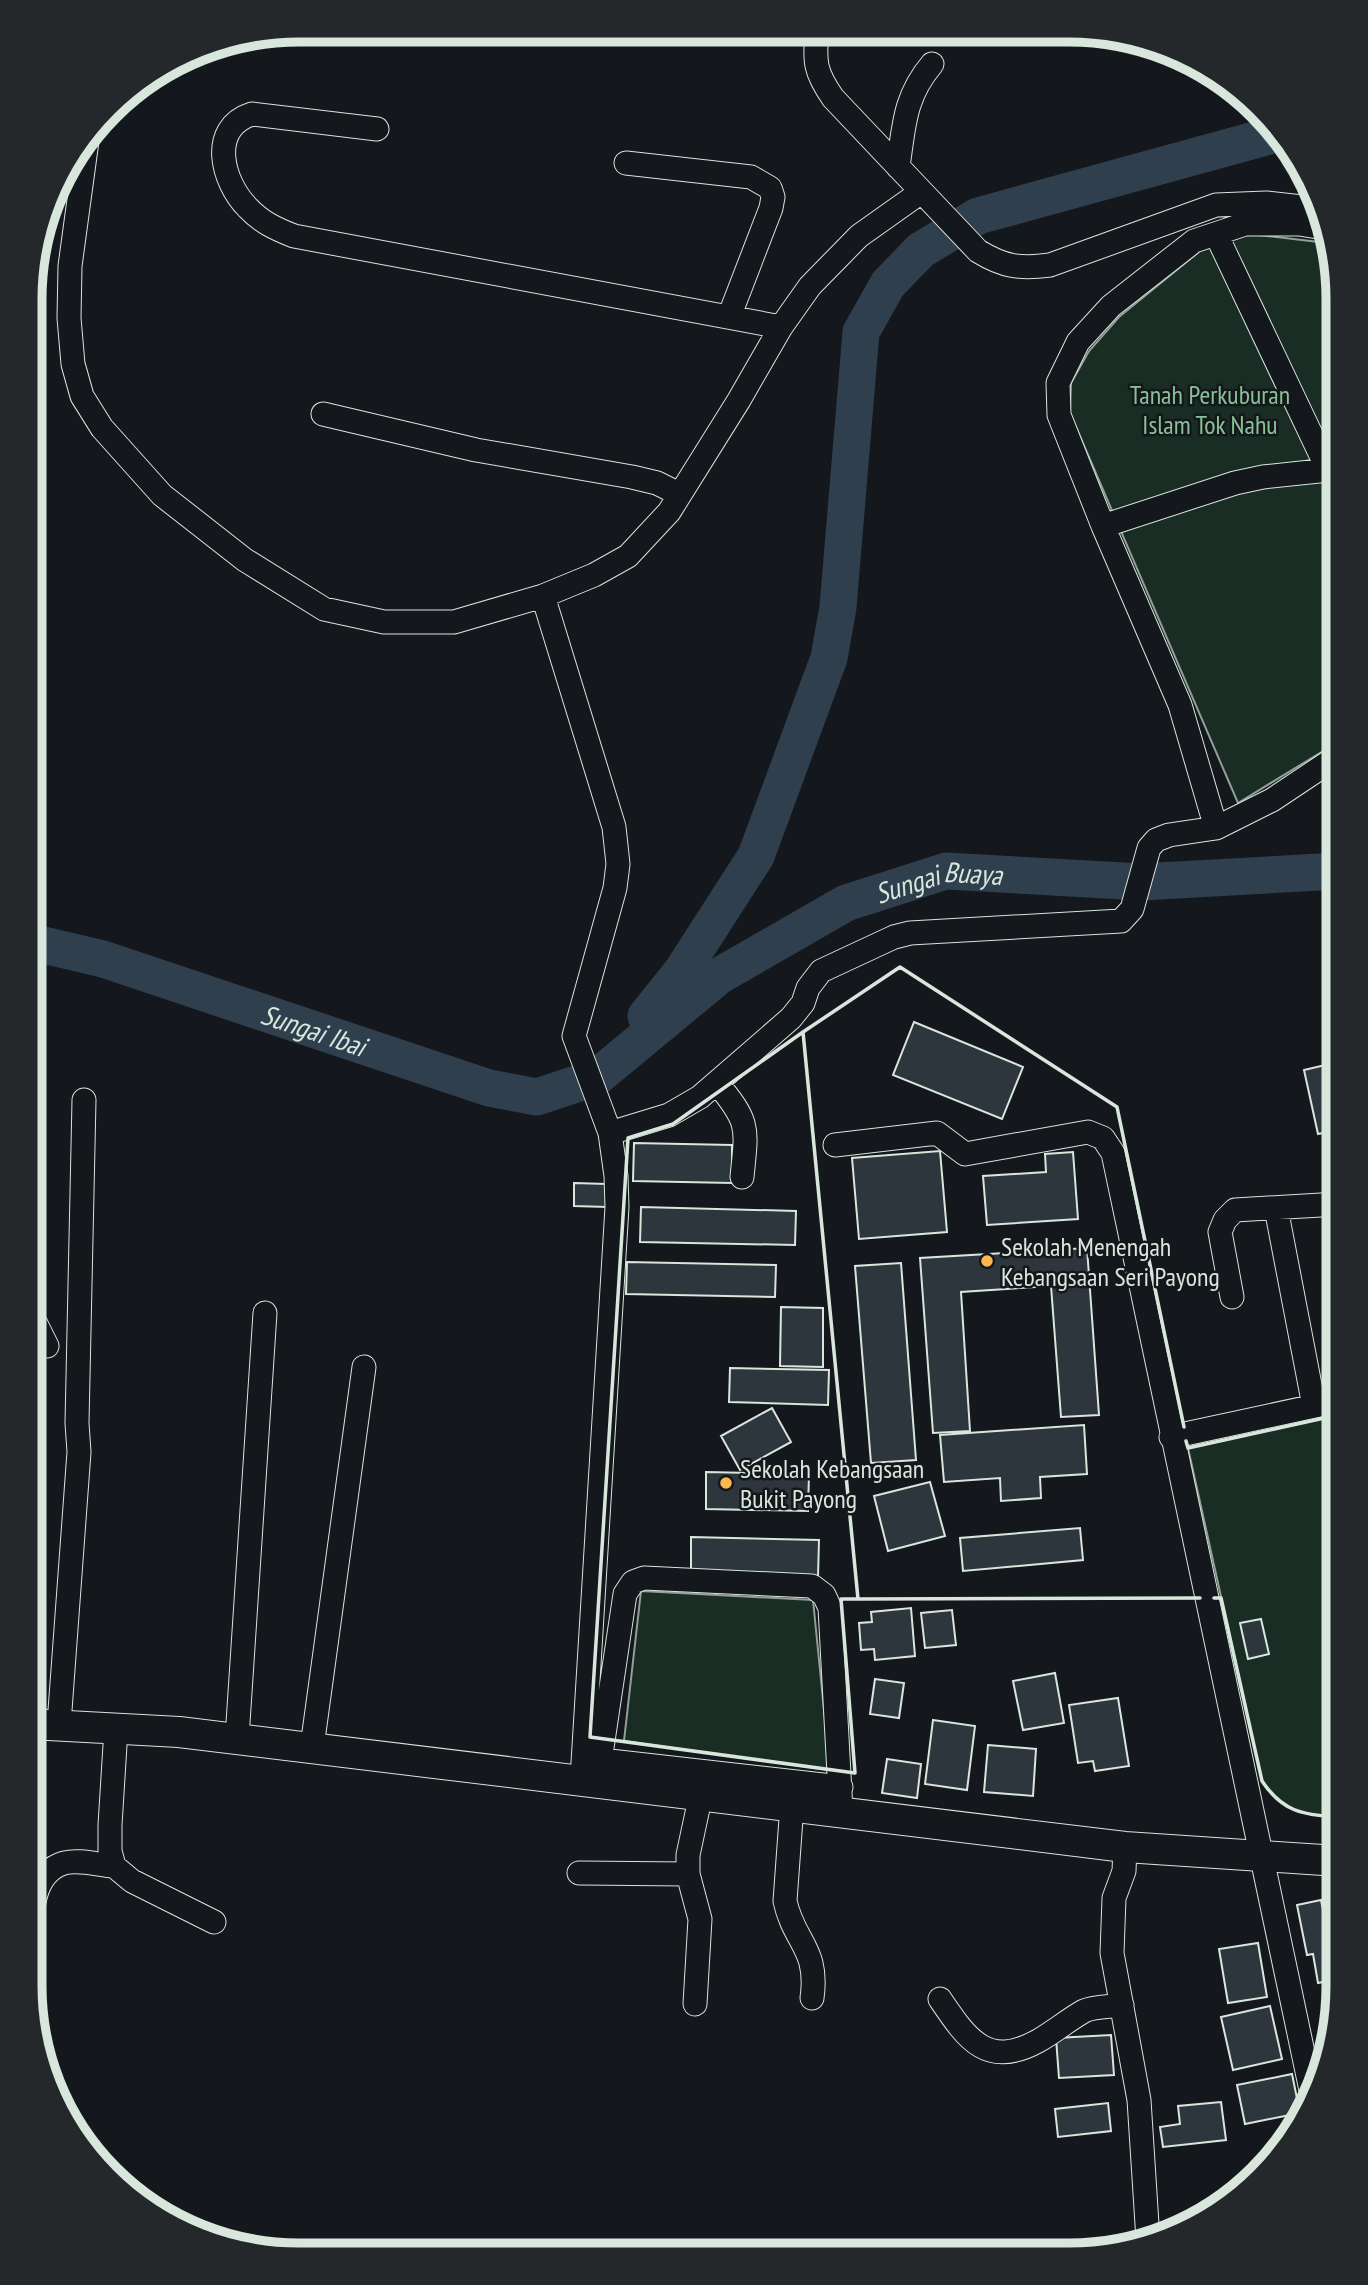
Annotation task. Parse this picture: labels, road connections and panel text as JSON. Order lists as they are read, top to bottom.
{
  "water": ["Sungai Buaya", "Sungai Ibai"],
  "parks": ["Tanah Perkuburan Islam Tok Nahu"],
  "places": ["Sekolah Menengah Kebangsaan Seri Payong", "Sekolah Kebangsaan Bukit Payong"]
}
